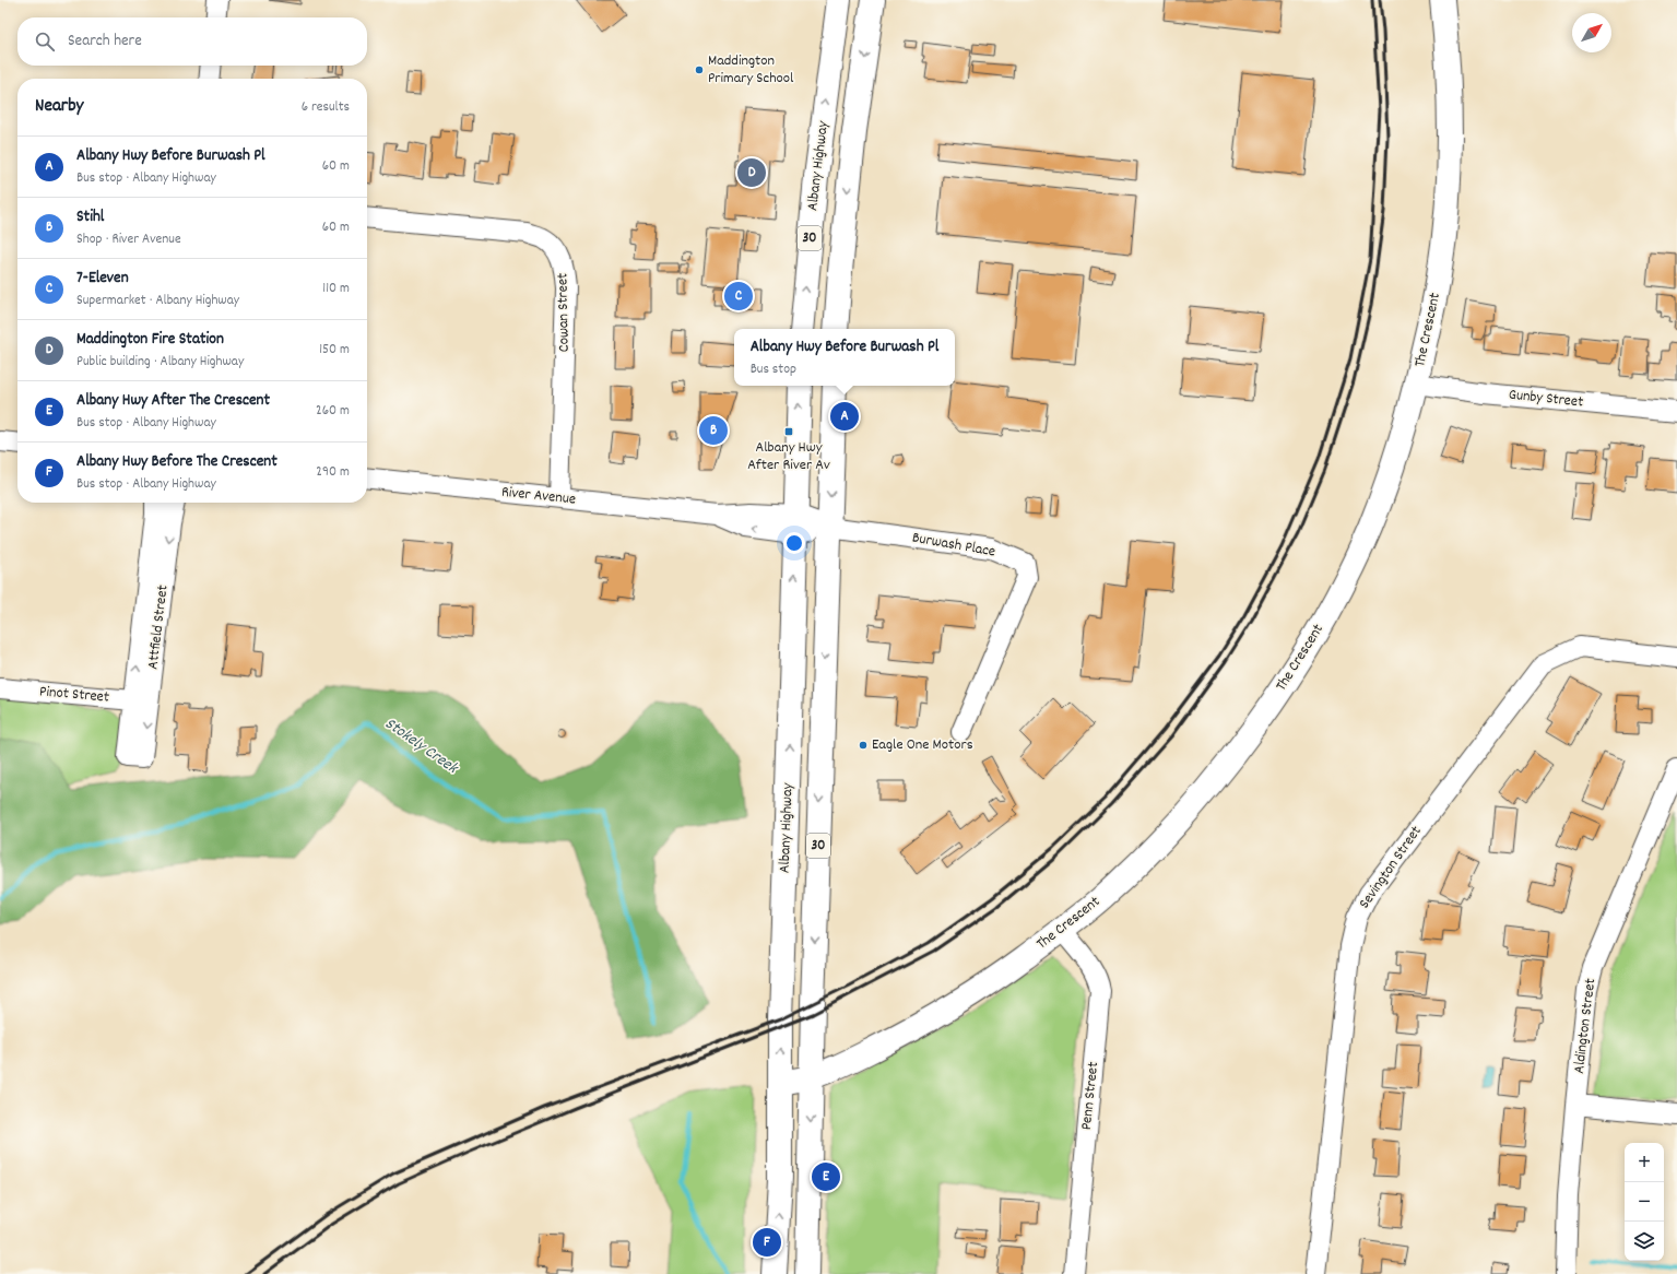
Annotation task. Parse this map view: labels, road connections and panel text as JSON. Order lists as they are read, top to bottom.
{
  "streets": {
    "main road": ["Albany Highway", "30", "The Crescent"],
    "street": [
      "Cowan Street",
      "Gunby Street",
      "River Avenue",
      "Burwash Place",
      "Attfield Street",
      "Pinot Street",
      "Sevington Street",
      "Aldington Street",
      "Penn Street"
    ]
  },
  "crossings": [
    ["Albany Highway", "The Crescent"],
    ["Albany Highway", "River Avenue"],
    ["Albany Highway", "Burwash Place"],
    ["Cowan Street", "River Avenue"],
    ["The Crescent", "Gunby Street"],
    ["The Crescent", "Penn Street"],
    ["River Avenue", "Burwash Place"],
    ["Attfield Street", "Pinot Street"]
  ],
  "water": ["Stokely Creek"],
  "places": {
    "other": ["Maddington Primary School", "Eagle One Motors"],
    "transit": ["Albany Hwy After River Av"]
  },
  "north": "top right",
  "page": {
    "search": "Search here",
    "heading": ["Nearby", "6 results"],
    "list": [
      {
        "mark": "A",
        "name": "Albany Hwy Before Burwash Pl",
        "note": "Bus stop · Albany Highway",
        "value": "60 m"
      },
      {
        "mark": "B",
        "name": "Stihl",
        "note": "Shop · River Avenue",
        "value": "60 m"
      },
      {
        "mark": "C",
        "name": "7-Eleven",
        "note": "Supermarket · Albany Highway",
        "value": "110 m"
      },
      {
        "mark": "D",
        "name": "Maddington Fire Station",
        "note": "Public building · Albany Highway",
        "value": "150 m"
      },
      {
        "mark": "E",
        "name": "Albany Hwy After The Crescent",
        "note": "Bus stop · Albany Highway",
        "value": "260 m"
      },
      {
        "mark": "F",
        "name": "Albany Hwy Before The Crescent",
        "note": "Bus stop · Albany Highway",
        "value": "290 m"
      }
    ],
    "pins": [
      "D",
      "C",
      "A",
      "B",
      "E",
      "F"
    ],
    "popup": ["Albany Hwy Before Burwash Pl", "Bus stop"],
    "map_buttons": ["+", "−"]
  }
}
